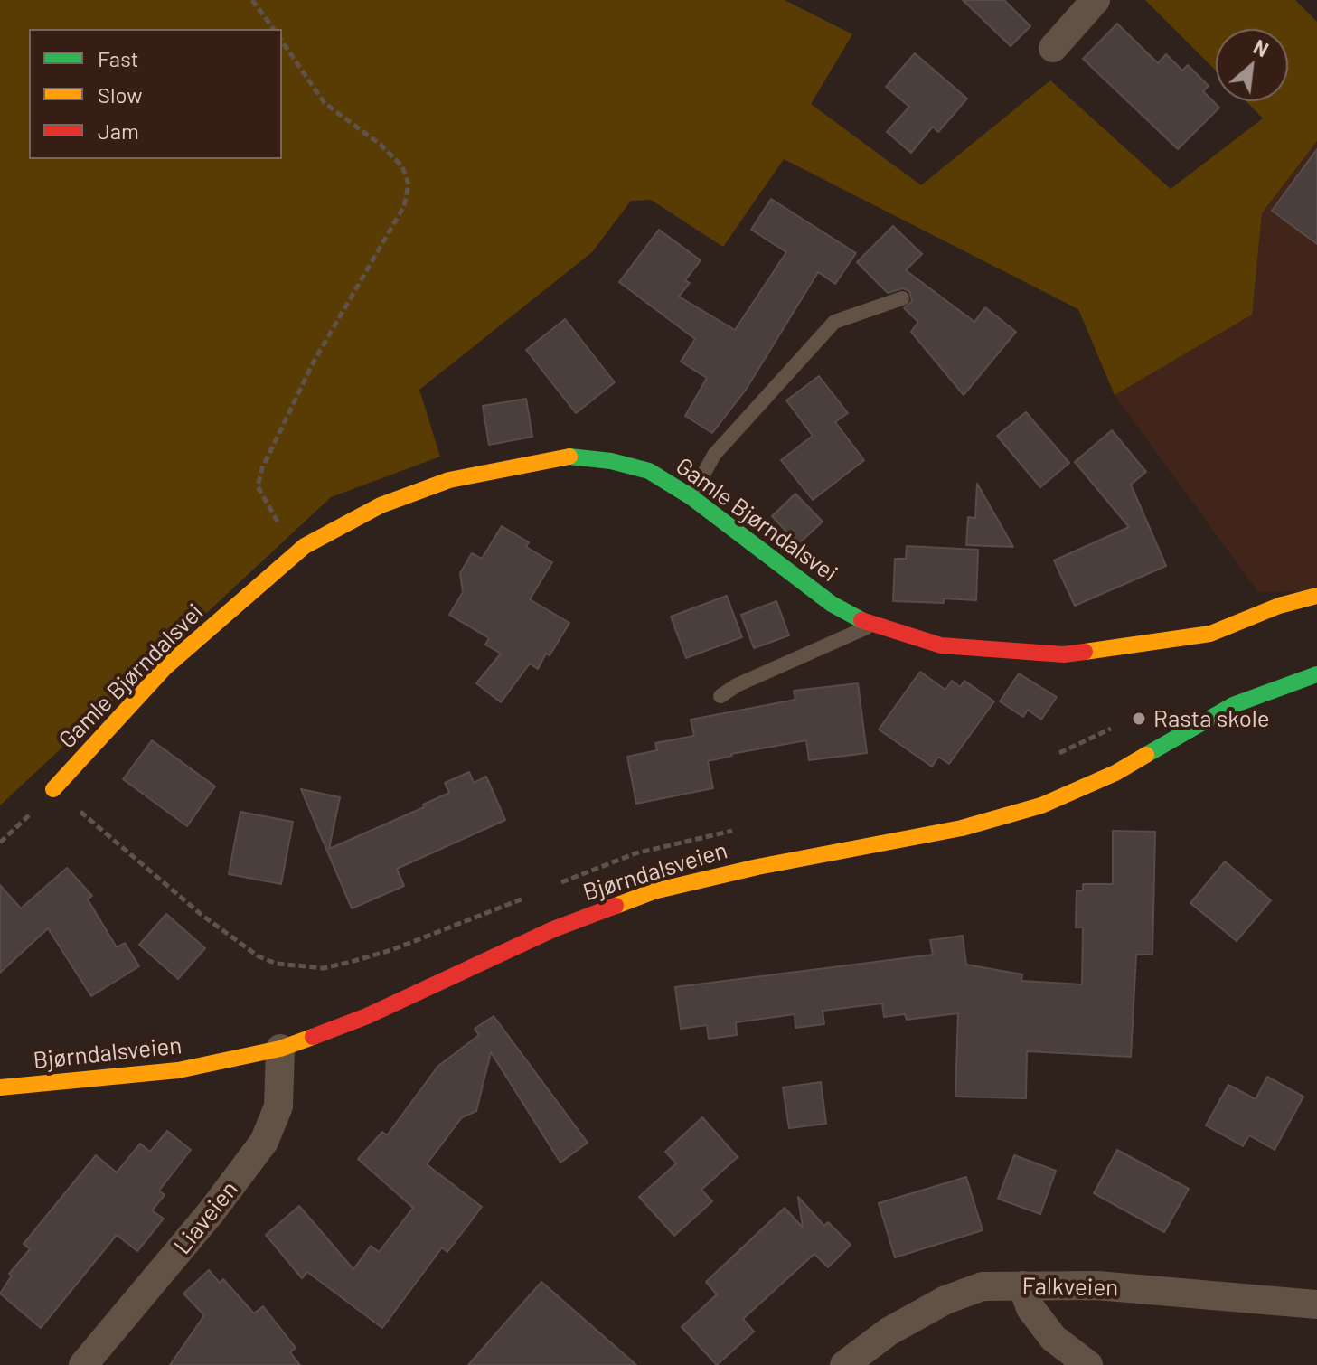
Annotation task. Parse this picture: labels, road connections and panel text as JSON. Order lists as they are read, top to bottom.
{
  "streets": {
    "street": [
      "Gamle Bjørndalsvei",
      "Bjørndalsveien",
      "Liaveien",
      "Falkveien"
    ]
  },
  "crossings": [
    ["Bjørndalsveien", "Liaveien"]
  ],
  "places": ["Rasta skole"],
  "legend": ["Fast", "Slow", "Jam"],
  "north": "top right"
}
